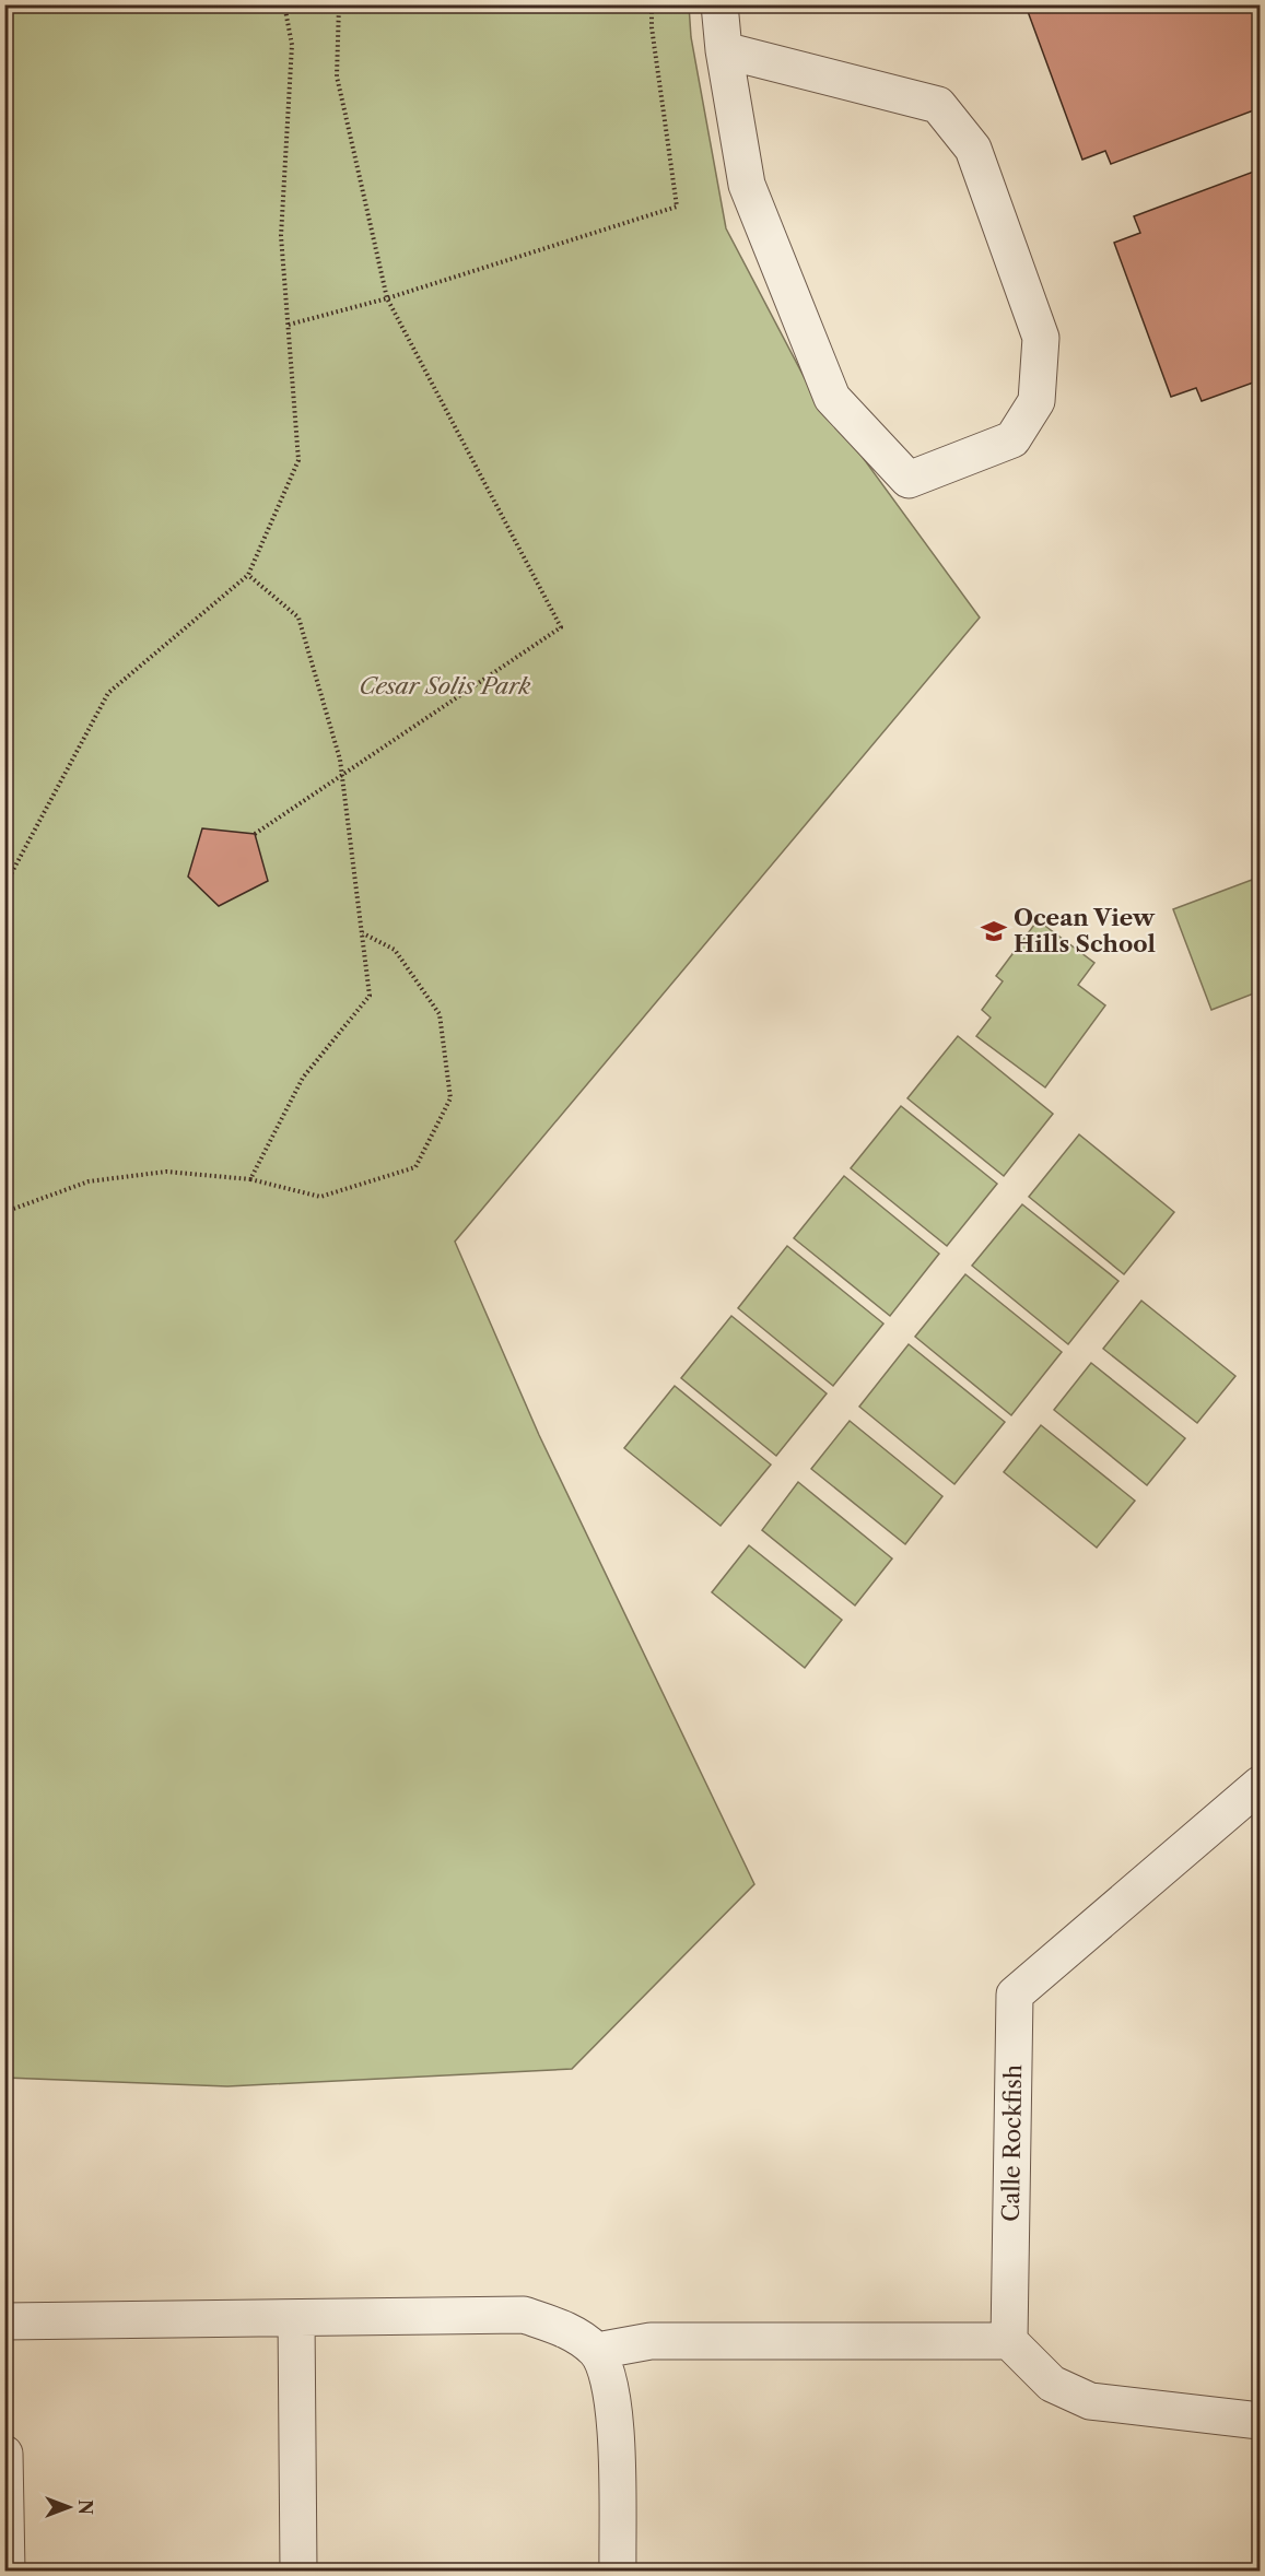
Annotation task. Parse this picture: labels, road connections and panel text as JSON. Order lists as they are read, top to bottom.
{
  "streets": {
    "street": ["Calle Rockfish"]
  },
  "parks": ["Cesar Solis Park"],
  "places": {
    "school or university": ["Ocean View Hills School"]
  },
  "north": "right"
}
